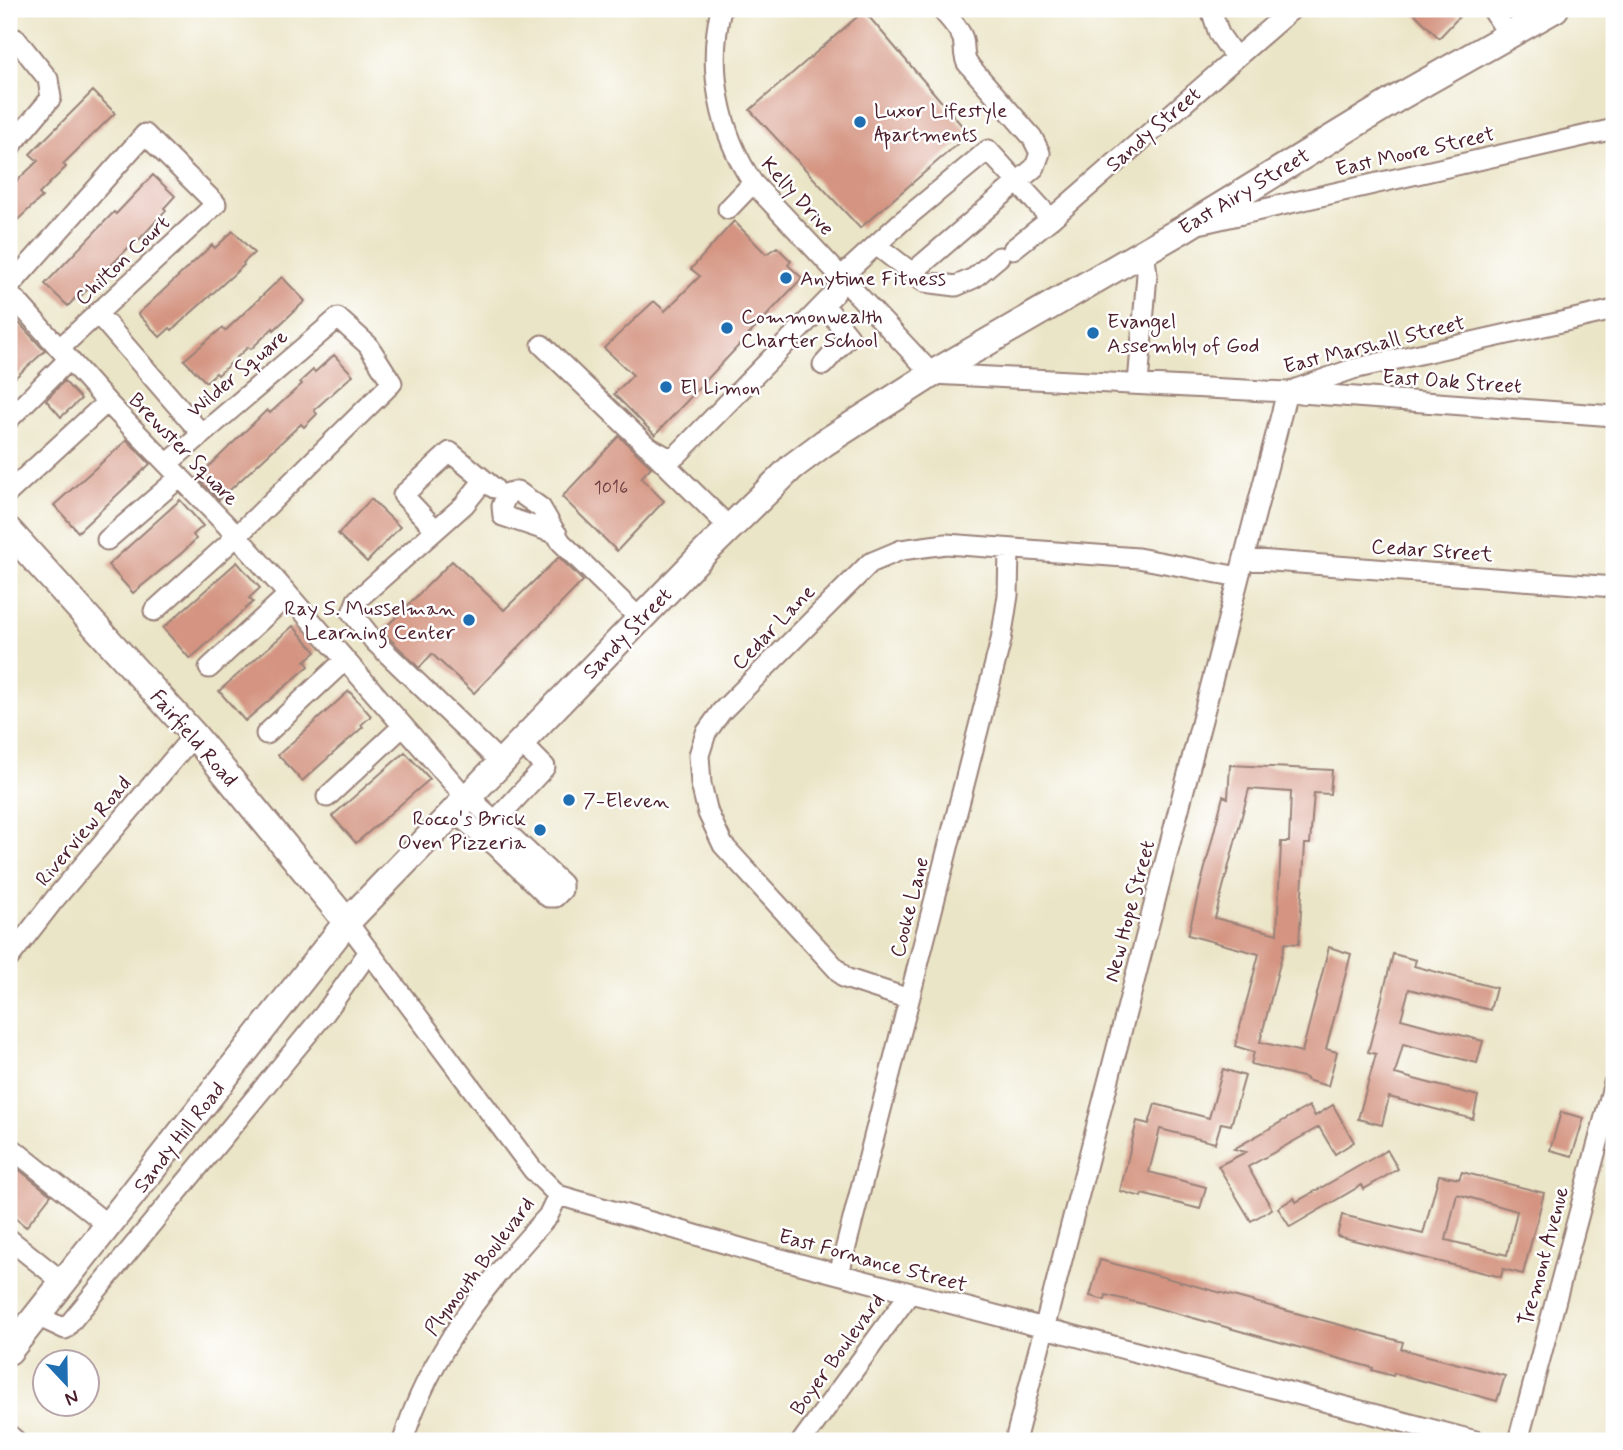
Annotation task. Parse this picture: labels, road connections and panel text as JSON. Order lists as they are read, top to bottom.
{
  "streets": {
    "main road": [
      "Sandy Street",
      "East Airy Street",
      "Fairfield Road",
      "Sandy Hill Road"
    ],
    "street": [
      "East Moore Street",
      "Kelly Drive",
      "Chilton Court",
      "East Marshall Street",
      "Wilder Square",
      "East Oak Street",
      "Brewster Square",
      "Cedar Street",
      "Cedar Lane",
      "Riverview Road",
      "Cooke Lane",
      "New Hope Street",
      "Tremont Avenue",
      "East Fornance Street",
      "Plymouth Boulevard",
      "Boyer Boulevard"
    ]
  },
  "crossings": [
    ["Sandy Street", "East Airy Street"],
    ["Sandy Street", "Kelly Drive"],
    ["Sandy Street", "East Marshall Street"],
    ["Sandy Street", "Fairfield Road"],
    ["Sandy Street", "Sandy Hill Road"],
    ["East Moore Street", "East Airy Street"],
    ["East Airy Street", "Kelly Drive"],
    ["East Airy Street", "East Marshall Street"],
    ["Kelly Drive", "East Marshall Street"],
    ["Chilton Court", "Brewster Square"],
    ["East Marshall Street", "East Oak Street"],
    ["East Marshall Street", "New Hope Street"],
    ["Wilder Square", "Brewster Square"],
    ["East Oak Street", "New Hope Street"],
    ["Cedar Street", "Cedar Lane"],
    ["Cedar Street", "New Hope Street"],
    ["Cedar Lane", "Cooke Lane"],
    ["Cedar Lane", "New Hope Street"],
    ["Fairfield Road", "Riverview Road"],
    ["Fairfield Road", "Sandy Hill Road"],
    ["Fairfield Road", "East Fornance Street"],
    ["Cooke Lane", "East Fornance Street"],
    ["New Hope Street", "East Fornance Street"],
    ["East Fornance Street", "Plymouth Boulevard"],
    ["East Fornance Street", "Boyer Boulevard"]
  ],
  "places": [
    "Luxor Lifestyle Apartments",
    "Anytime Fitness",
    "Commonwealth Charter School",
    "Evangel Assembly of God",
    "El Limon",
    "Ray S. Musselman Learning Center",
    "7-Eleven",
    "Rocco's Brick Oven Pizzeria"
  ],
  "house_numbers": ["1016"],
  "north": "bottom"
}
